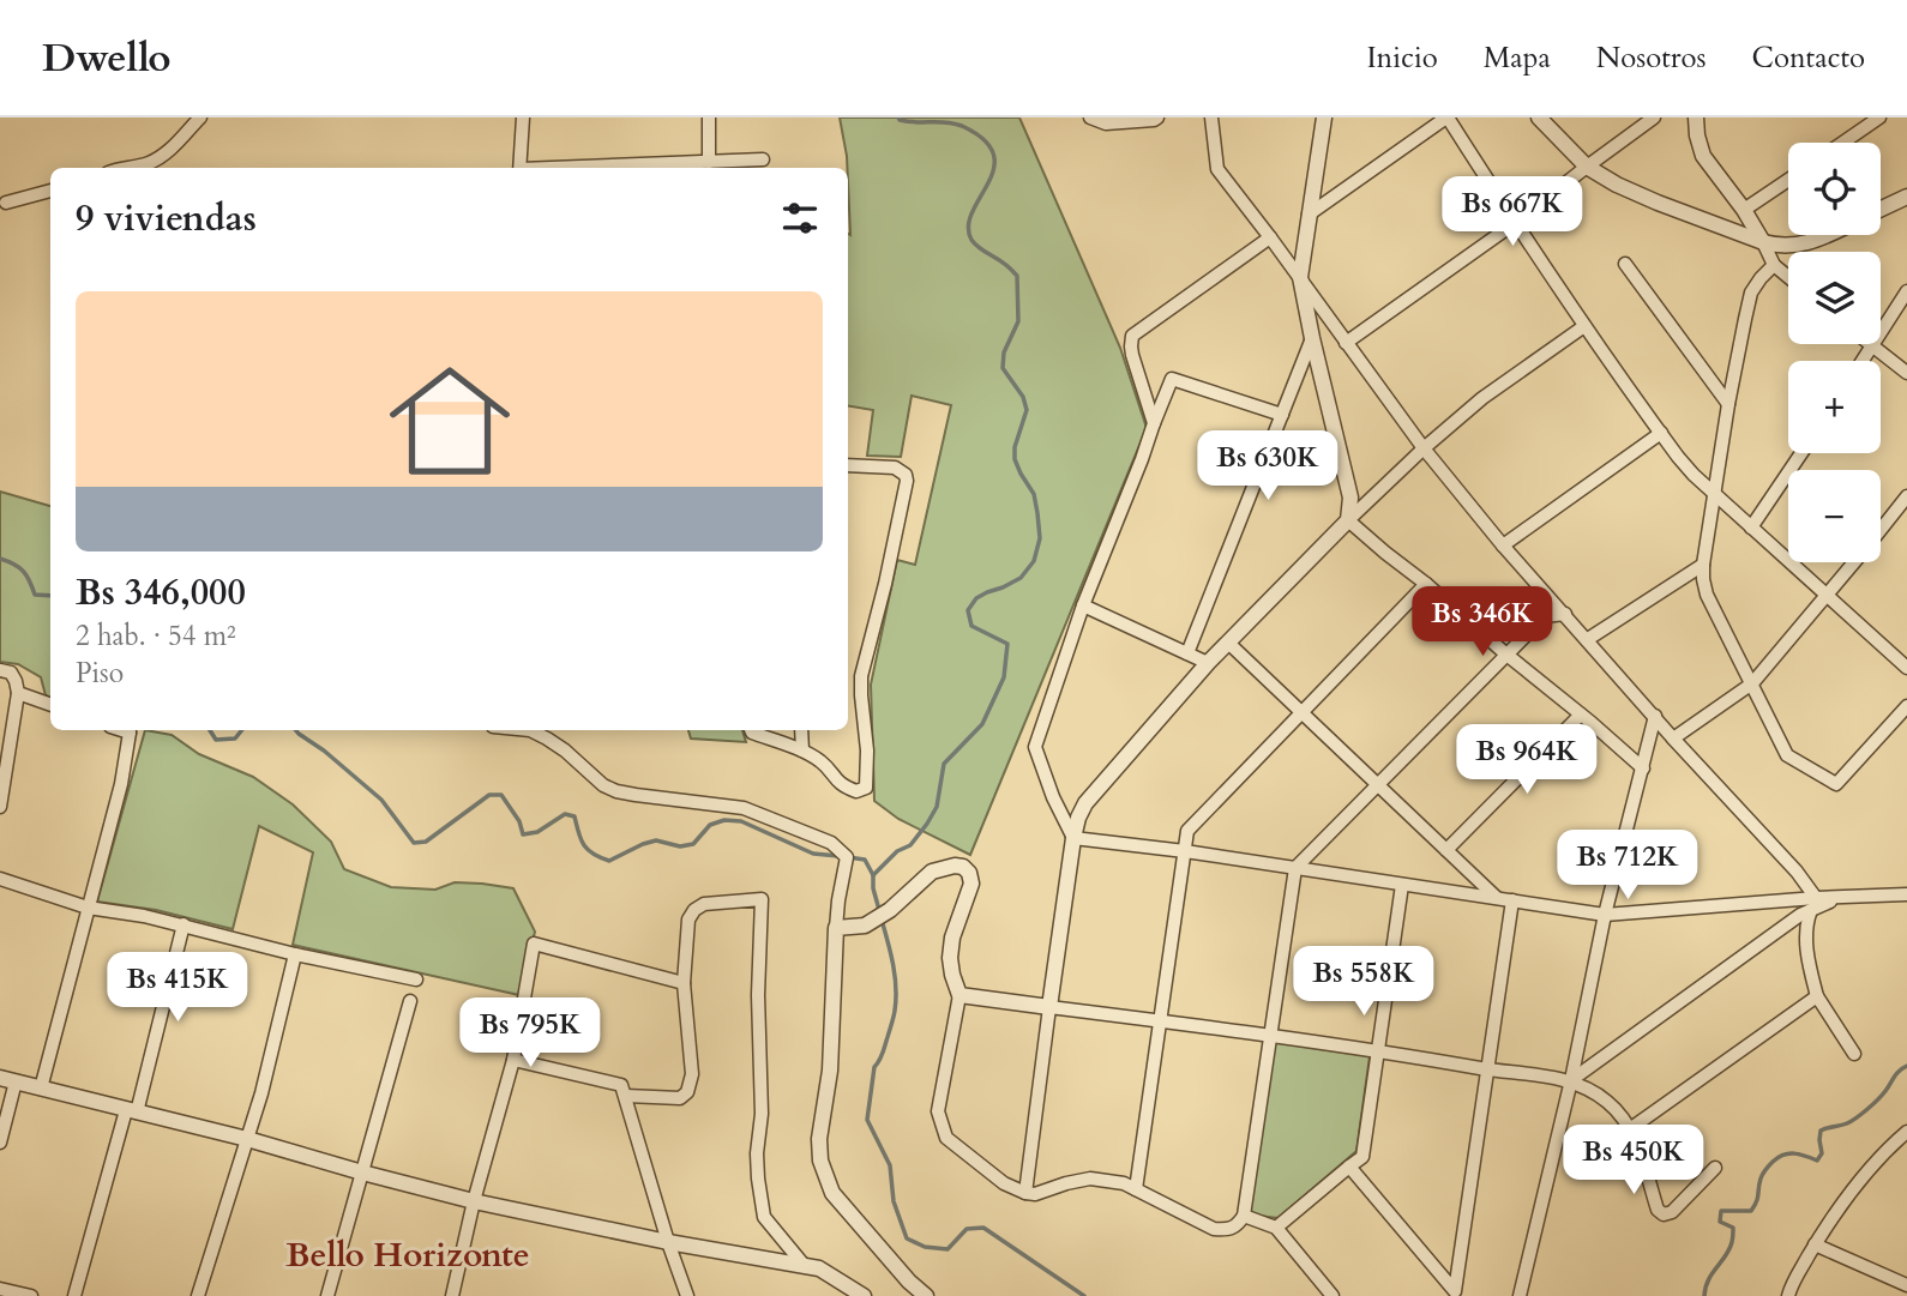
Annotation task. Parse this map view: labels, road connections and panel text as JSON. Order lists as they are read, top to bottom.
{
  "districts": ["Bello Horizonte"],
  "page": {
    "header": "Dwello",
    "nav": [
      "Inicio",
      "Mapa",
      "Nosotros",
      "Contacto"
    ],
    "map_buttons": ["+", "−"],
    "heading": "9 viviendas",
    "price": [
      "Bs 667K",
      "Bs 630K",
      "Bs 346K",
      "Bs 964K",
      "Bs 712K",
      "Bs 558K",
      "Bs 415K",
      "Bs 795K",
      "Bs 450K"
    ],
    "list": [
      {
        "name": "Bs 346,000",
        "note": "2 hab. · 54 m² · Piso"
      }
    ]
  }
}
